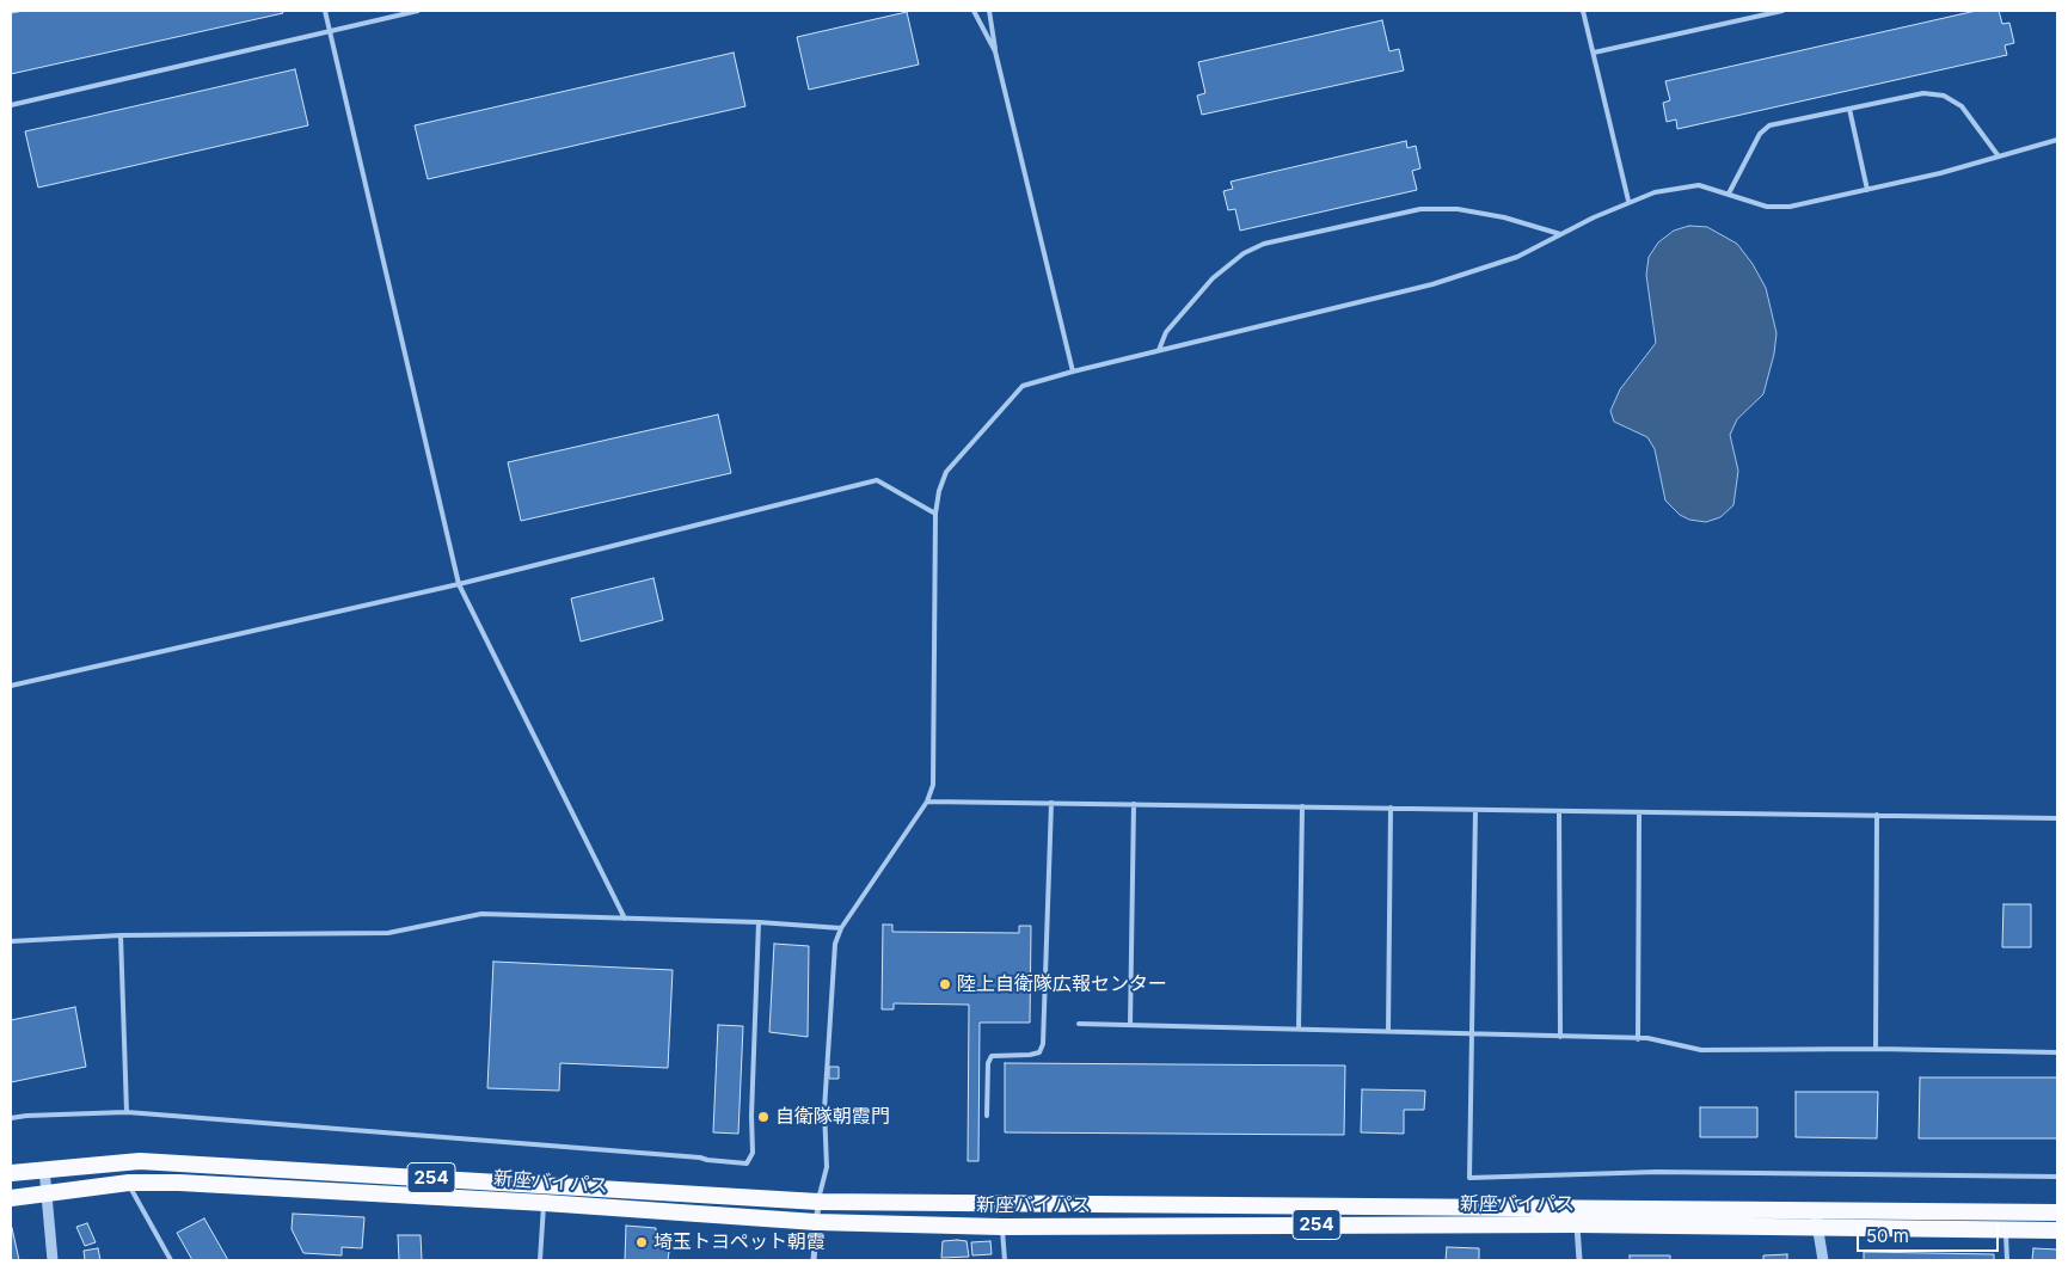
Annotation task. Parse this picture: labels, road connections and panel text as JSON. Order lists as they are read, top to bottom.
{
  "streets": {
    "highway": ["254", "新座バイパス"]
  },
  "places": ["陸上自衛隊広報センター", "自衛隊朝霞門", "埼玉トヨペット朝霞"],
  "scale_bar": "50 m"
}
